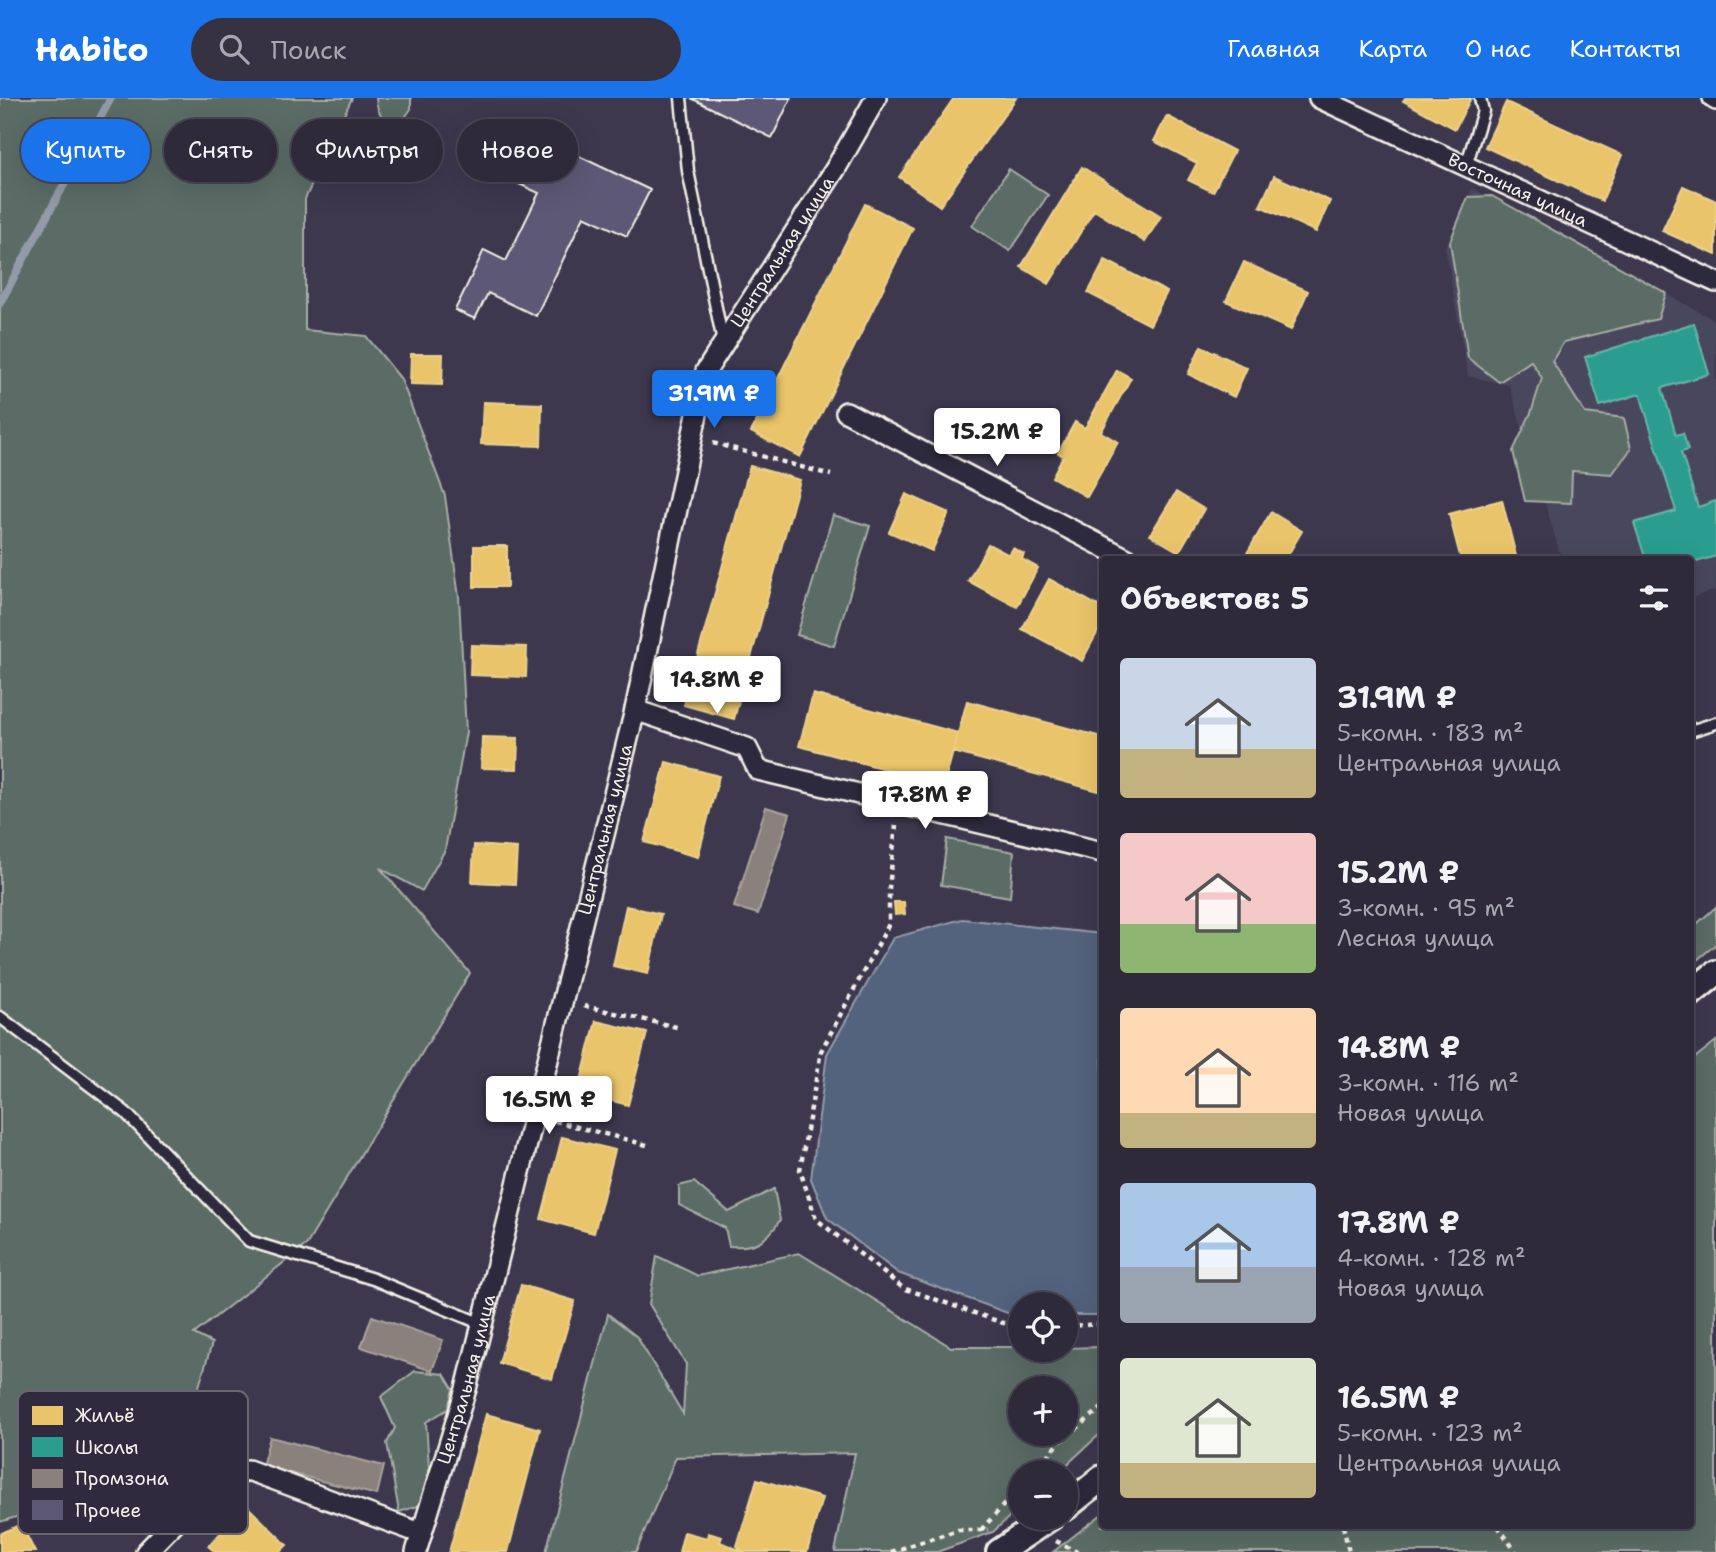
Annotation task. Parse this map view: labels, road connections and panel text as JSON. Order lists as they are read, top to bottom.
{
  "streets": {
    "street": ["Восточная улица", "Центральная улица"]
  },
  "legend": [
    "Жильё",
    "Школы",
    "Промзона",
    "Прочее"
  ],
  "page": {
    "header": "Habito",
    "search": "Поиск",
    "nav": [
      "Главная",
      "Карта",
      "О нас",
      "Контакты"
    ],
    "chip": [
      "Купить",
      "Снять",
      "Фильтры",
      "Новое"
    ],
    "price": [
      "31.9M ₽",
      "15.2M ₽",
      "14.8M ₽",
      "17.8M ₽",
      "16.5M ₽"
    ],
    "heading": "Объектов: 5",
    "list": [
      {
        "name": "31.9M ₽",
        "note": "5-комн. · 183 m² · Центральная улица"
      },
      {
        "name": "15.2M ₽",
        "note": "3-комн. · 95 m² · Лесная улица"
      },
      {
        "name": "14.8M ₽",
        "note": "3-комн. · 116 m² · Новая улица"
      },
      {
        "name": "17.8M ₽",
        "note": "4-комн. · 128 m² · Новая улица"
      },
      {
        "name": "16.5M ₽",
        "note": "5-комн. · 123 m² · Центральная улица"
      }
    ],
    "map_buttons": ["+", "−"]
  }
}
